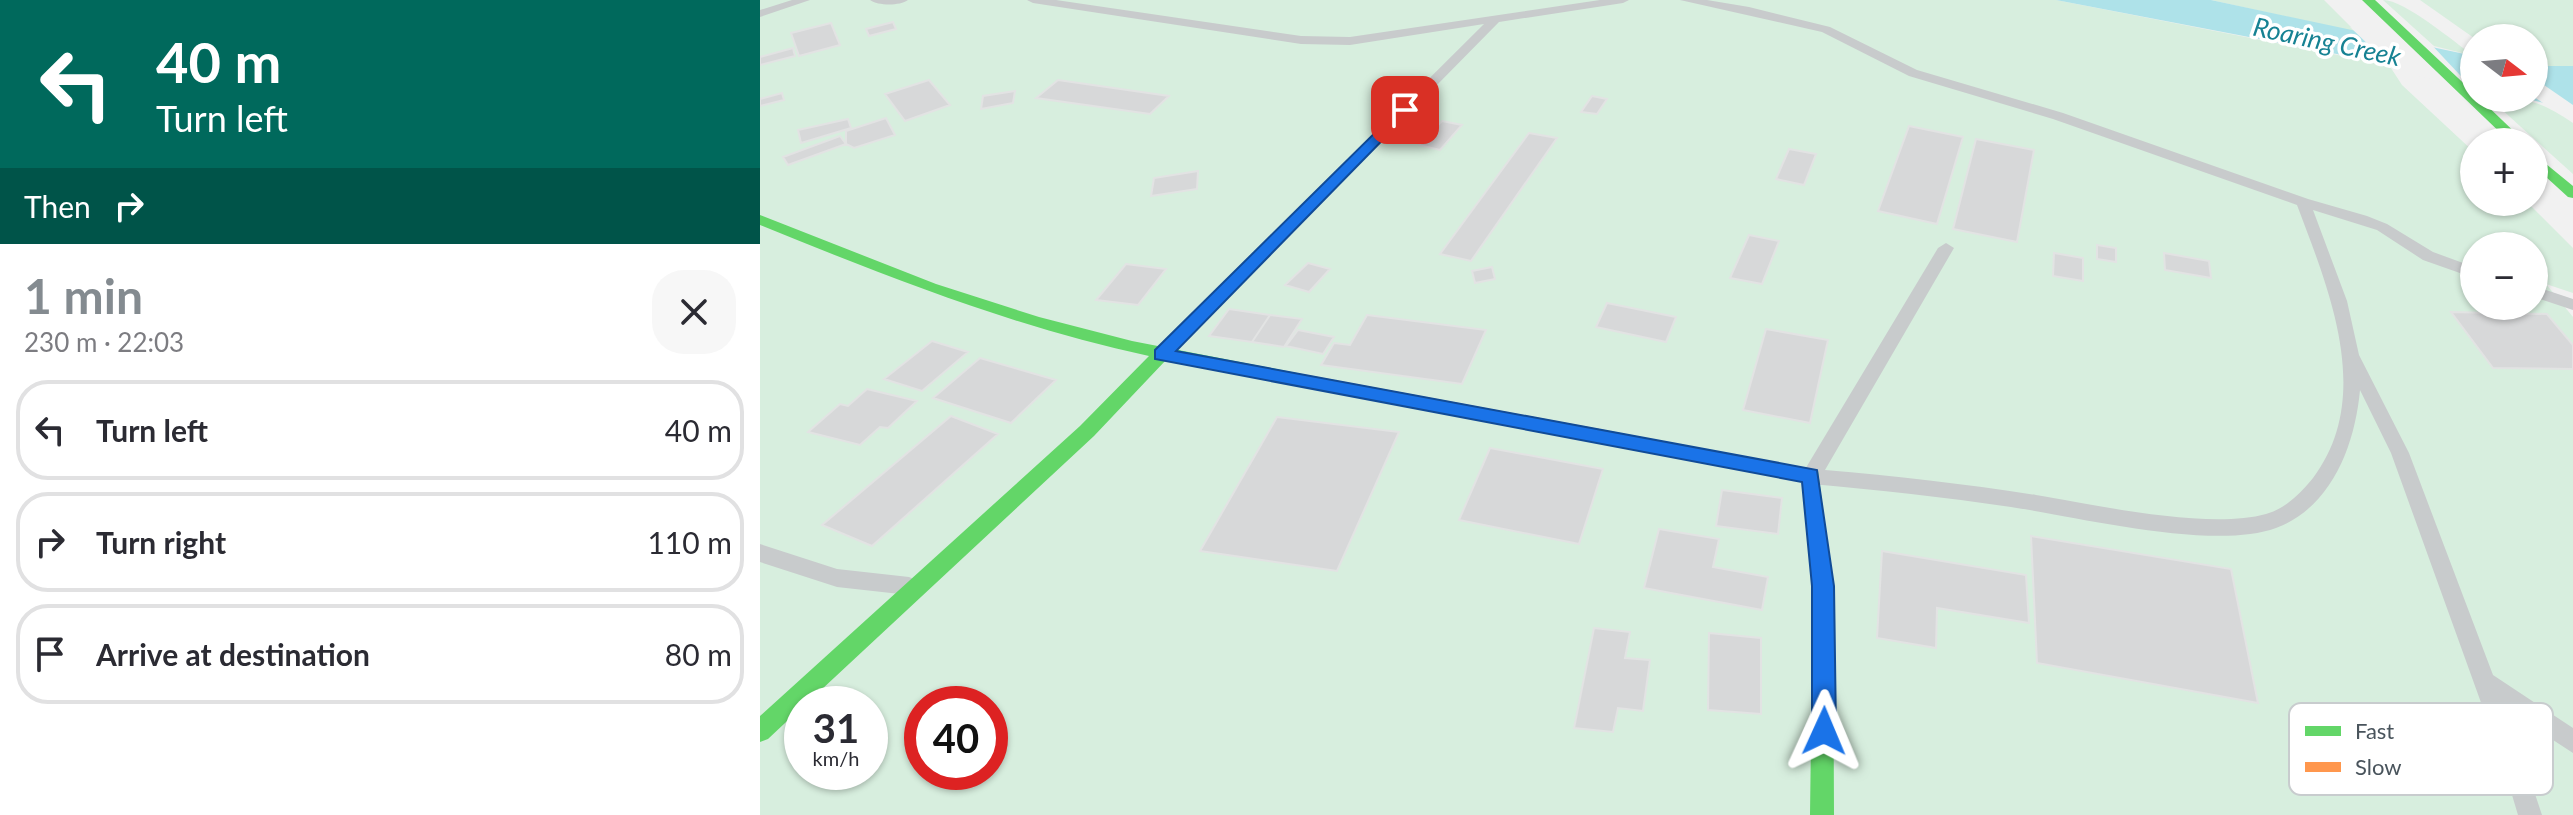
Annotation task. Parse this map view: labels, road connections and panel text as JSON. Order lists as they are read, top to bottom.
{
  "water": ["Roaring Creek"],
  "legend": ["Fast", "Slow"],
  "north": "right",
  "page": {
    "turn": ["40 m", "Turn left"],
    "map_buttons": ["+", "−"],
    "then": "Then",
    "heading": ["1 min", "230 m · 22:03"],
    "list": [
      {
        "name": "Turn left",
        "value": "40 m"
      },
      {
        "name": "Turn right",
        "value": "110 m"
      },
      {
        "name": "Arrive at destination",
        "value": "80 m"
      }
    ],
    "speed": "31 km/h",
    "limit": "40"
  }
}
